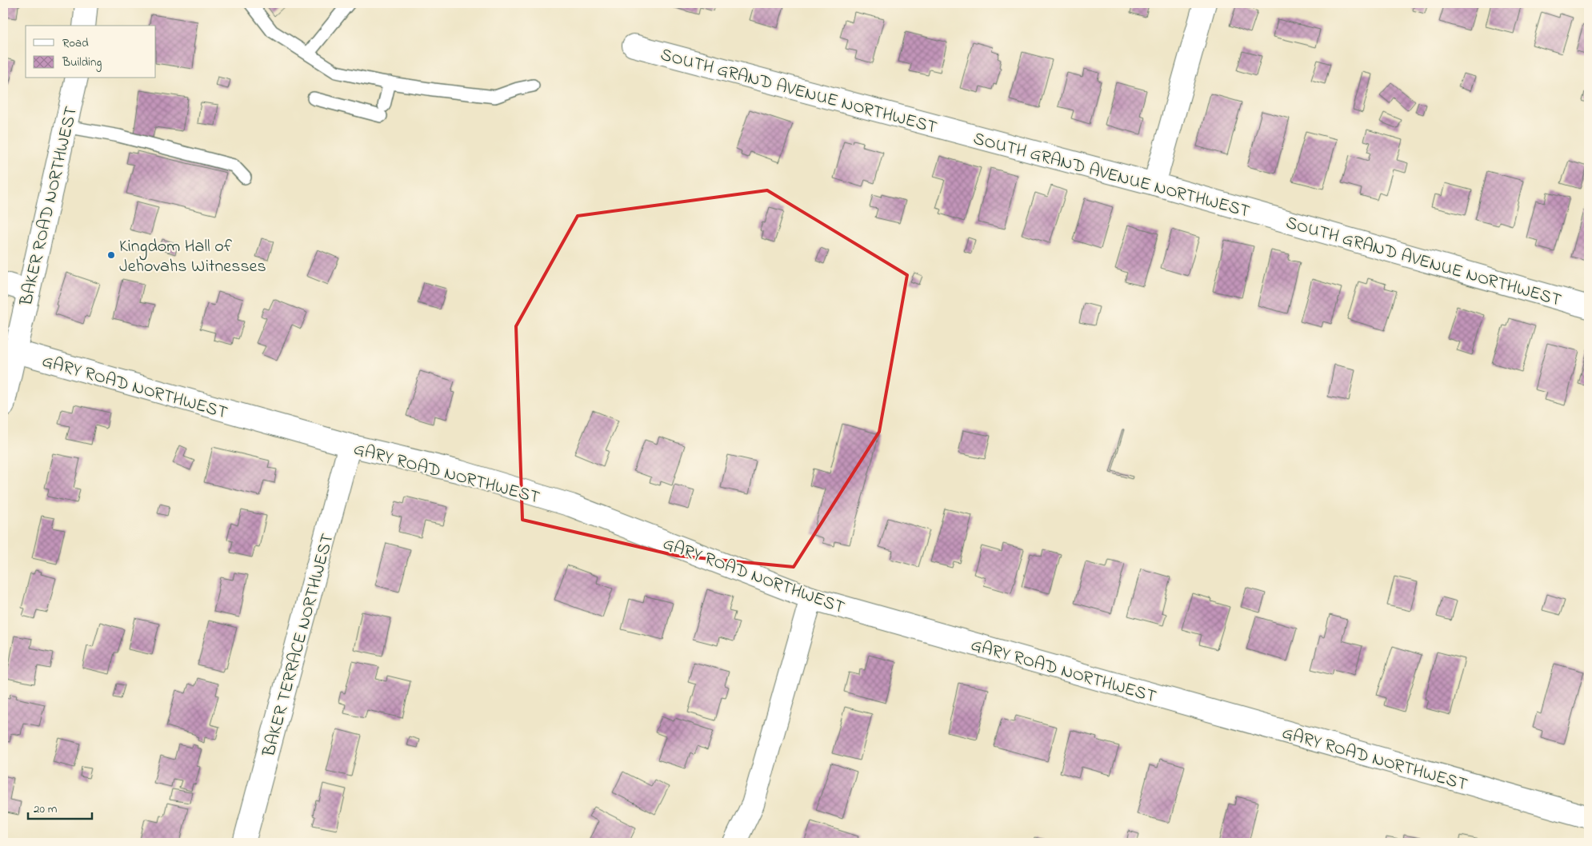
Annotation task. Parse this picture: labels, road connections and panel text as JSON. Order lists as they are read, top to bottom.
{
  "streets": {
    "street": [
      "SOUTH GRAND AVENUE NORTHWEST",
      "BAKER ROAD NORTHWEST",
      "GARY ROAD NORTHWEST",
      "BAKER TERRACE NORTHWEST"
    ]
  },
  "crossings": [
    ["BAKER ROAD NORTHWEST", "GARY ROAD NORTHWEST"],
    ["GARY ROAD NORTHWEST", "BAKER TERRACE NORTHWEST"]
  ],
  "places": ["Kingdom Hall of Jehovahs Witnesses"],
  "legend": ["Road", "Building"],
  "scale_bar": "20 m"
}
